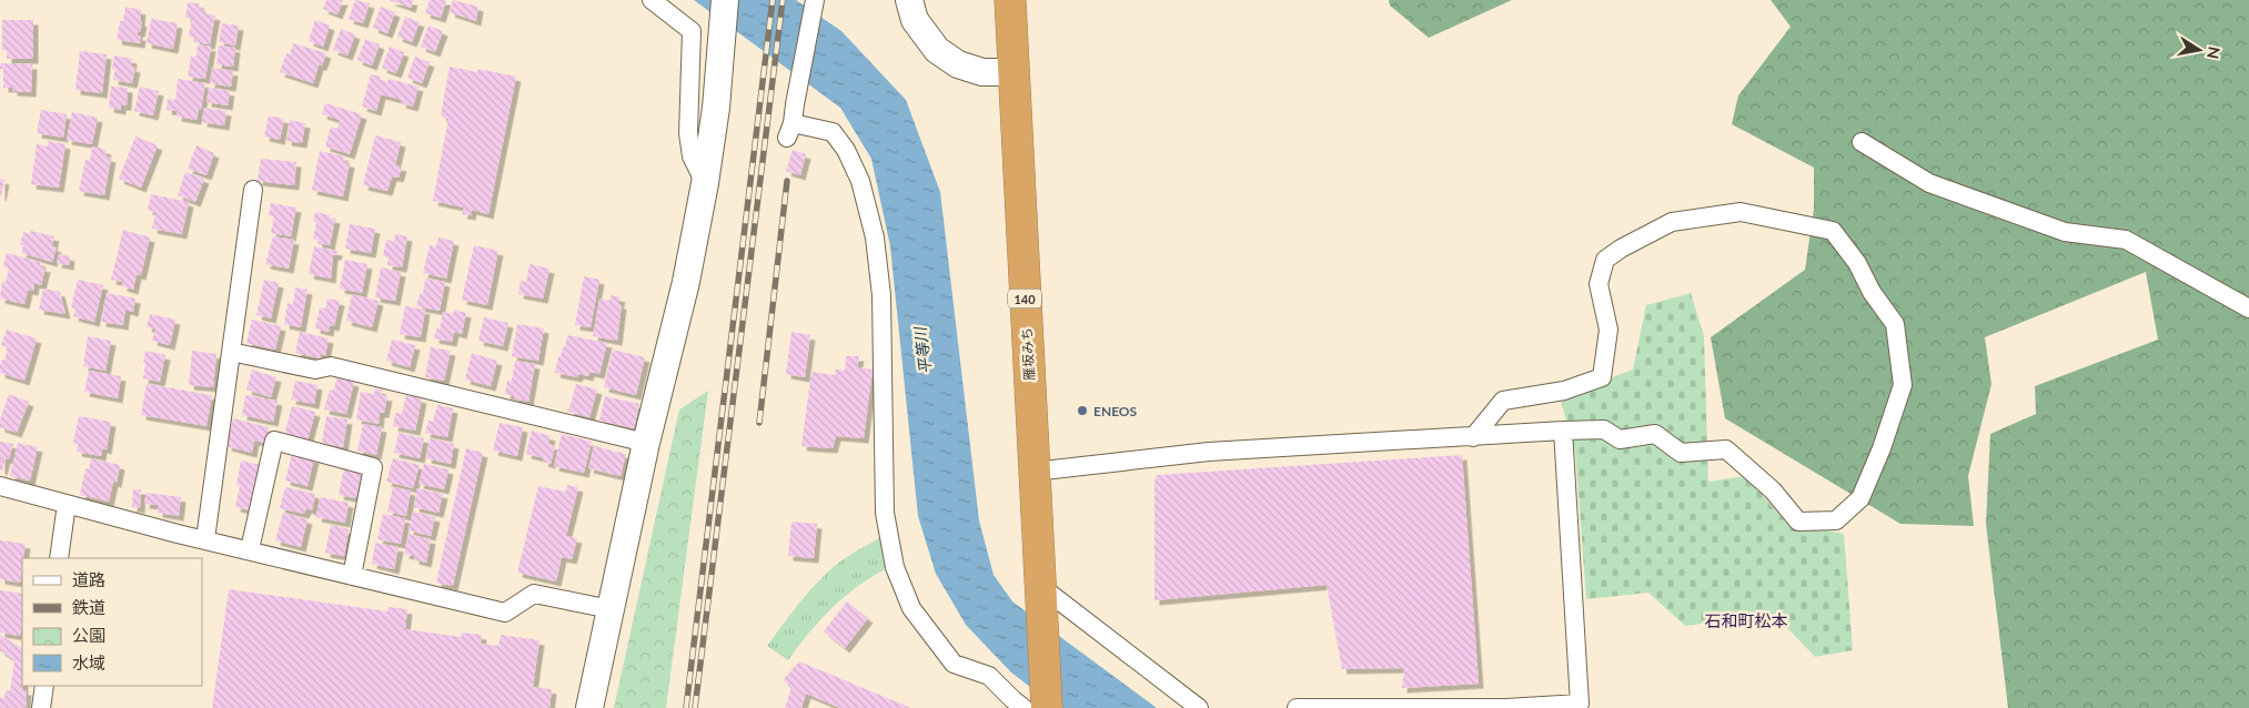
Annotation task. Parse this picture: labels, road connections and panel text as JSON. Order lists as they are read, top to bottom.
{
  "streets": {
    "highway": ["140", "雁坂みち"]
  },
  "districts": ["石和町松本"],
  "water": ["平等川"],
  "places": ["ENEOS"],
  "legend": [
    "道路",
    "鉄道",
    "公園",
    "水域"
  ],
  "north": "right"
}
